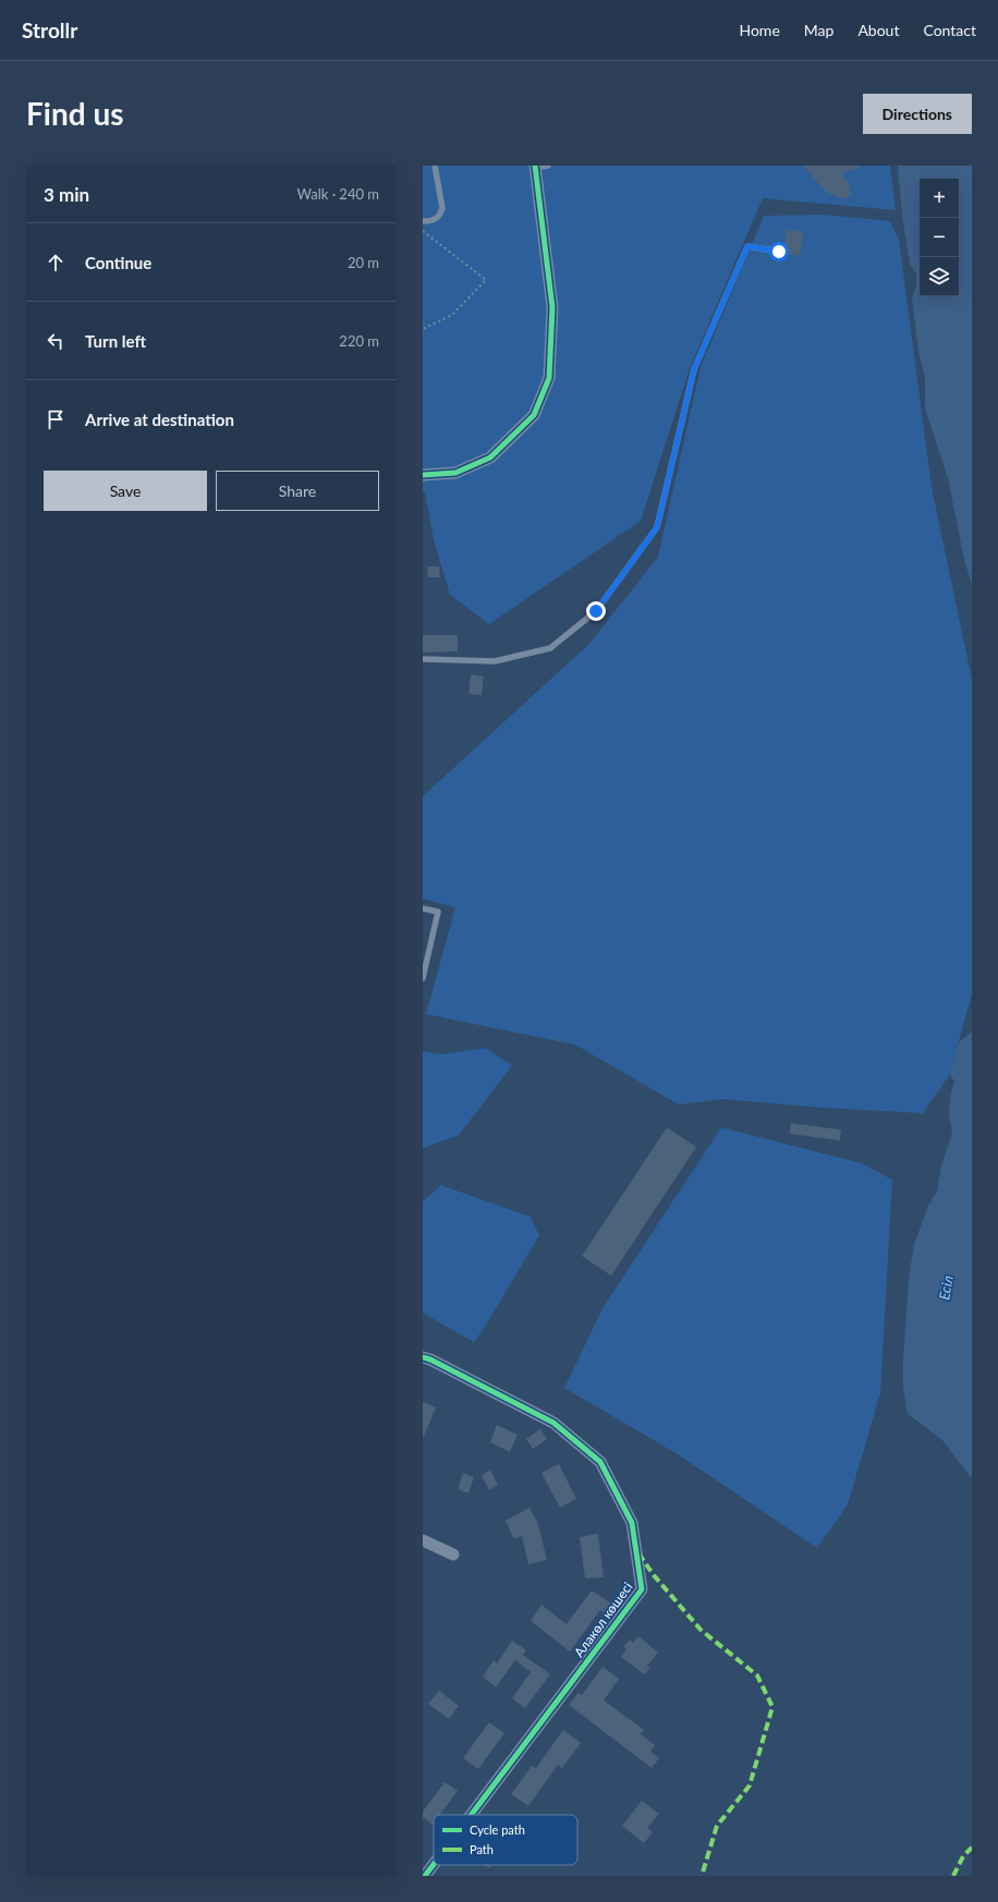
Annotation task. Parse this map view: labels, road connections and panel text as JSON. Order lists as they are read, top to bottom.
{
  "streets": {
    "street": ["Алакөл көшесі"]
  },
  "water": ["Есіл"],
  "legend": ["Cycle path", "Path"],
  "page": {
    "header": "Strollr",
    "nav": [
      "Home",
      "Map",
      "About",
      "Contact"
    ],
    "buttons": [
      "Directions",
      ["Save", "Share"]
    ],
    "title": "Find us",
    "heading": ["3 min", "Walk · 240 m"],
    "map_buttons": ["+", "−"],
    "list": [
      ["Continue", "20 m"],
      ["Turn left", "220 m"],
      "Arrive at destination"
    ]
  }
}
